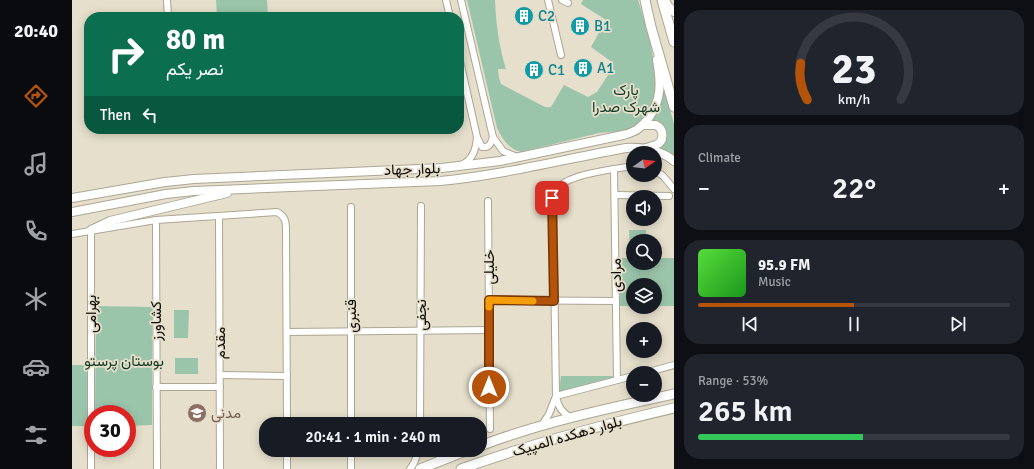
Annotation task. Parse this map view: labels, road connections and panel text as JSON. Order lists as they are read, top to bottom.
{
  "streets": {
    "main road": ["بلوار دهکده المپیک"],
    "street": [
      "بلوار جهاد",
      "خلیلی",
      "مرادی",
      "بهرامی",
      "نجفی",
      "قنبری",
      "کشاورز",
      "مقدم"
    ]
  },
  "parks": ["پارک شهرک صدرا", "بوستان پرستو"],
  "places": {
    "building": [
      "C2",
      "B1",
      "A1",
      "C1"
    ],
    "school or university": ["مدنی"]
  },
  "north": "right",
  "page": {
    "tabs": "20:40",
    "turn": ["80 m", "نصر یکم"],
    "then": "Then",
    "tile": [
      "Climate",
      ["Range · 53%", "265 km"]
    ],
    "map_buttons": ["+", "−"],
    "heat": ["−", "22°", "+"],
    "song": ["95.9 FM", "Music"],
    "limit": "30",
    "trip": "20:41 · 1 min · 240 m",
    "gauge": ["23", "km/h"]
  }
}
